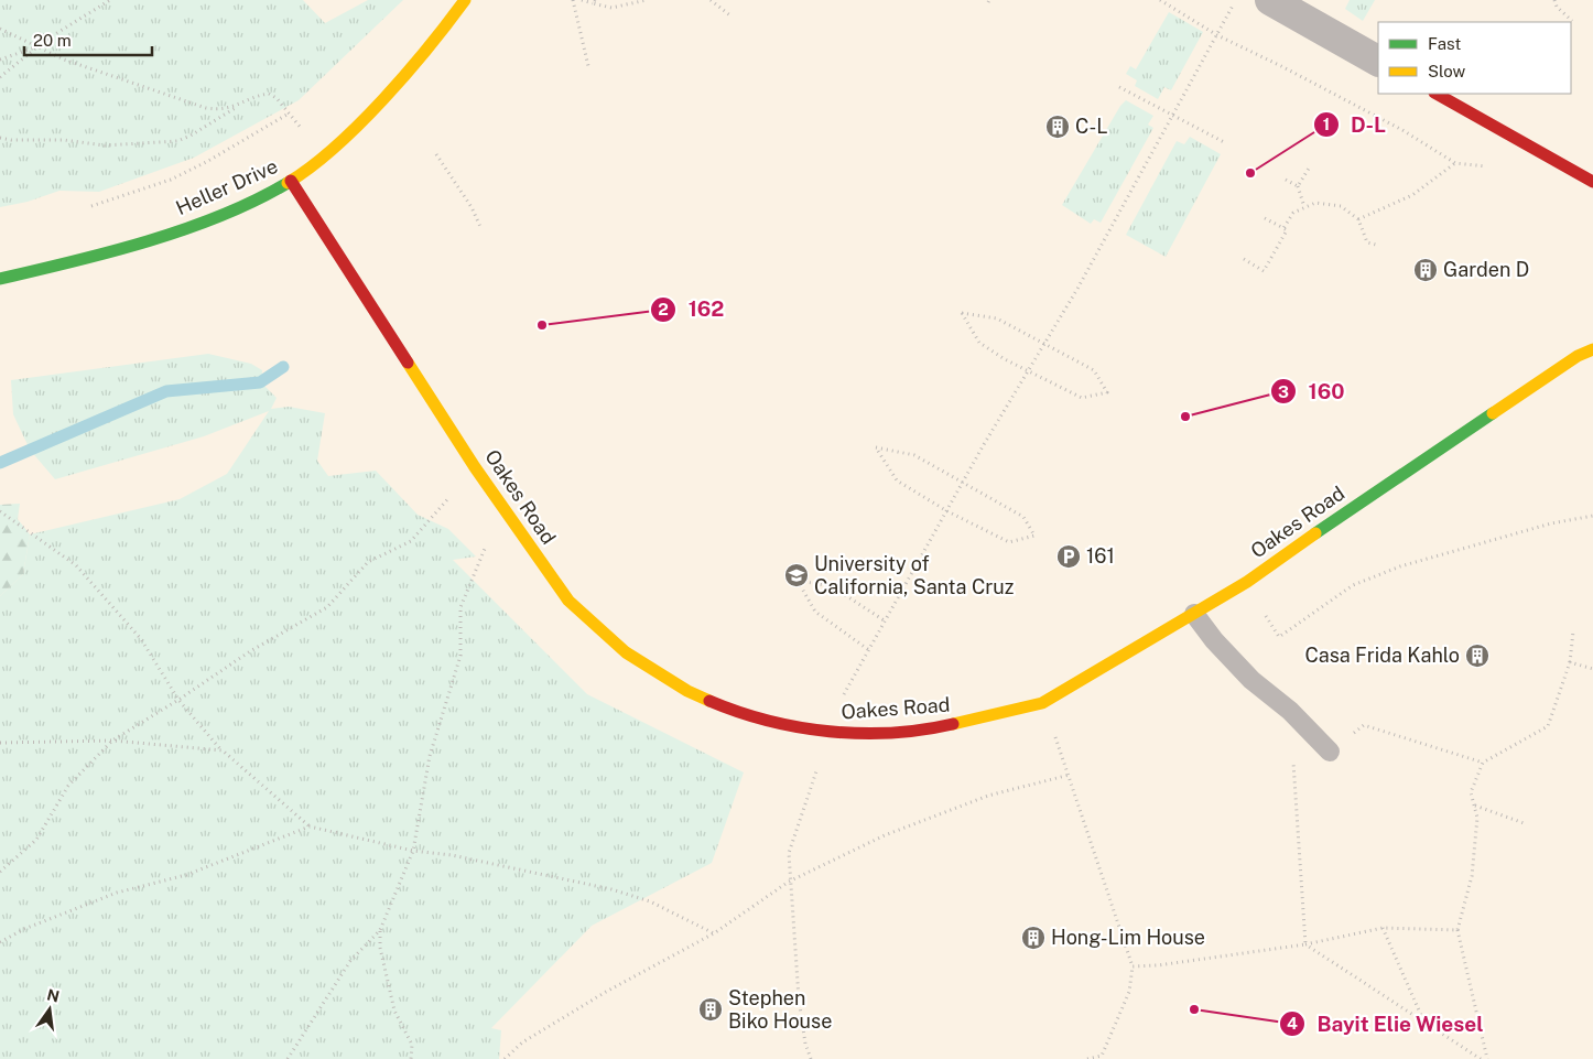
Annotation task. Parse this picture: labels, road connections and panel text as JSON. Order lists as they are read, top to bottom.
{
  "streets": {
    "street": ["Heller Drive", "Oakes Road"]
  },
  "crossings": [
    ["Heller Drive", "Oakes Road"]
  ],
  "places": {
    "building": [
      "C-L",
      "Garden D",
      "Casa Frida Kahlo",
      "Hong-Lim House",
      "Stephen Biko House"
    ],
    "other": [
      "D-L",
      "162",
      "160",
      "Bayit Elie Wiesel"
    ],
    "parking": ["161"],
    "school or university": ["University of California, Santa Cruz"]
  },
  "legend": ["Fast", "Slow"],
  "scale_bar": "20 m",
  "north": "top"
}
